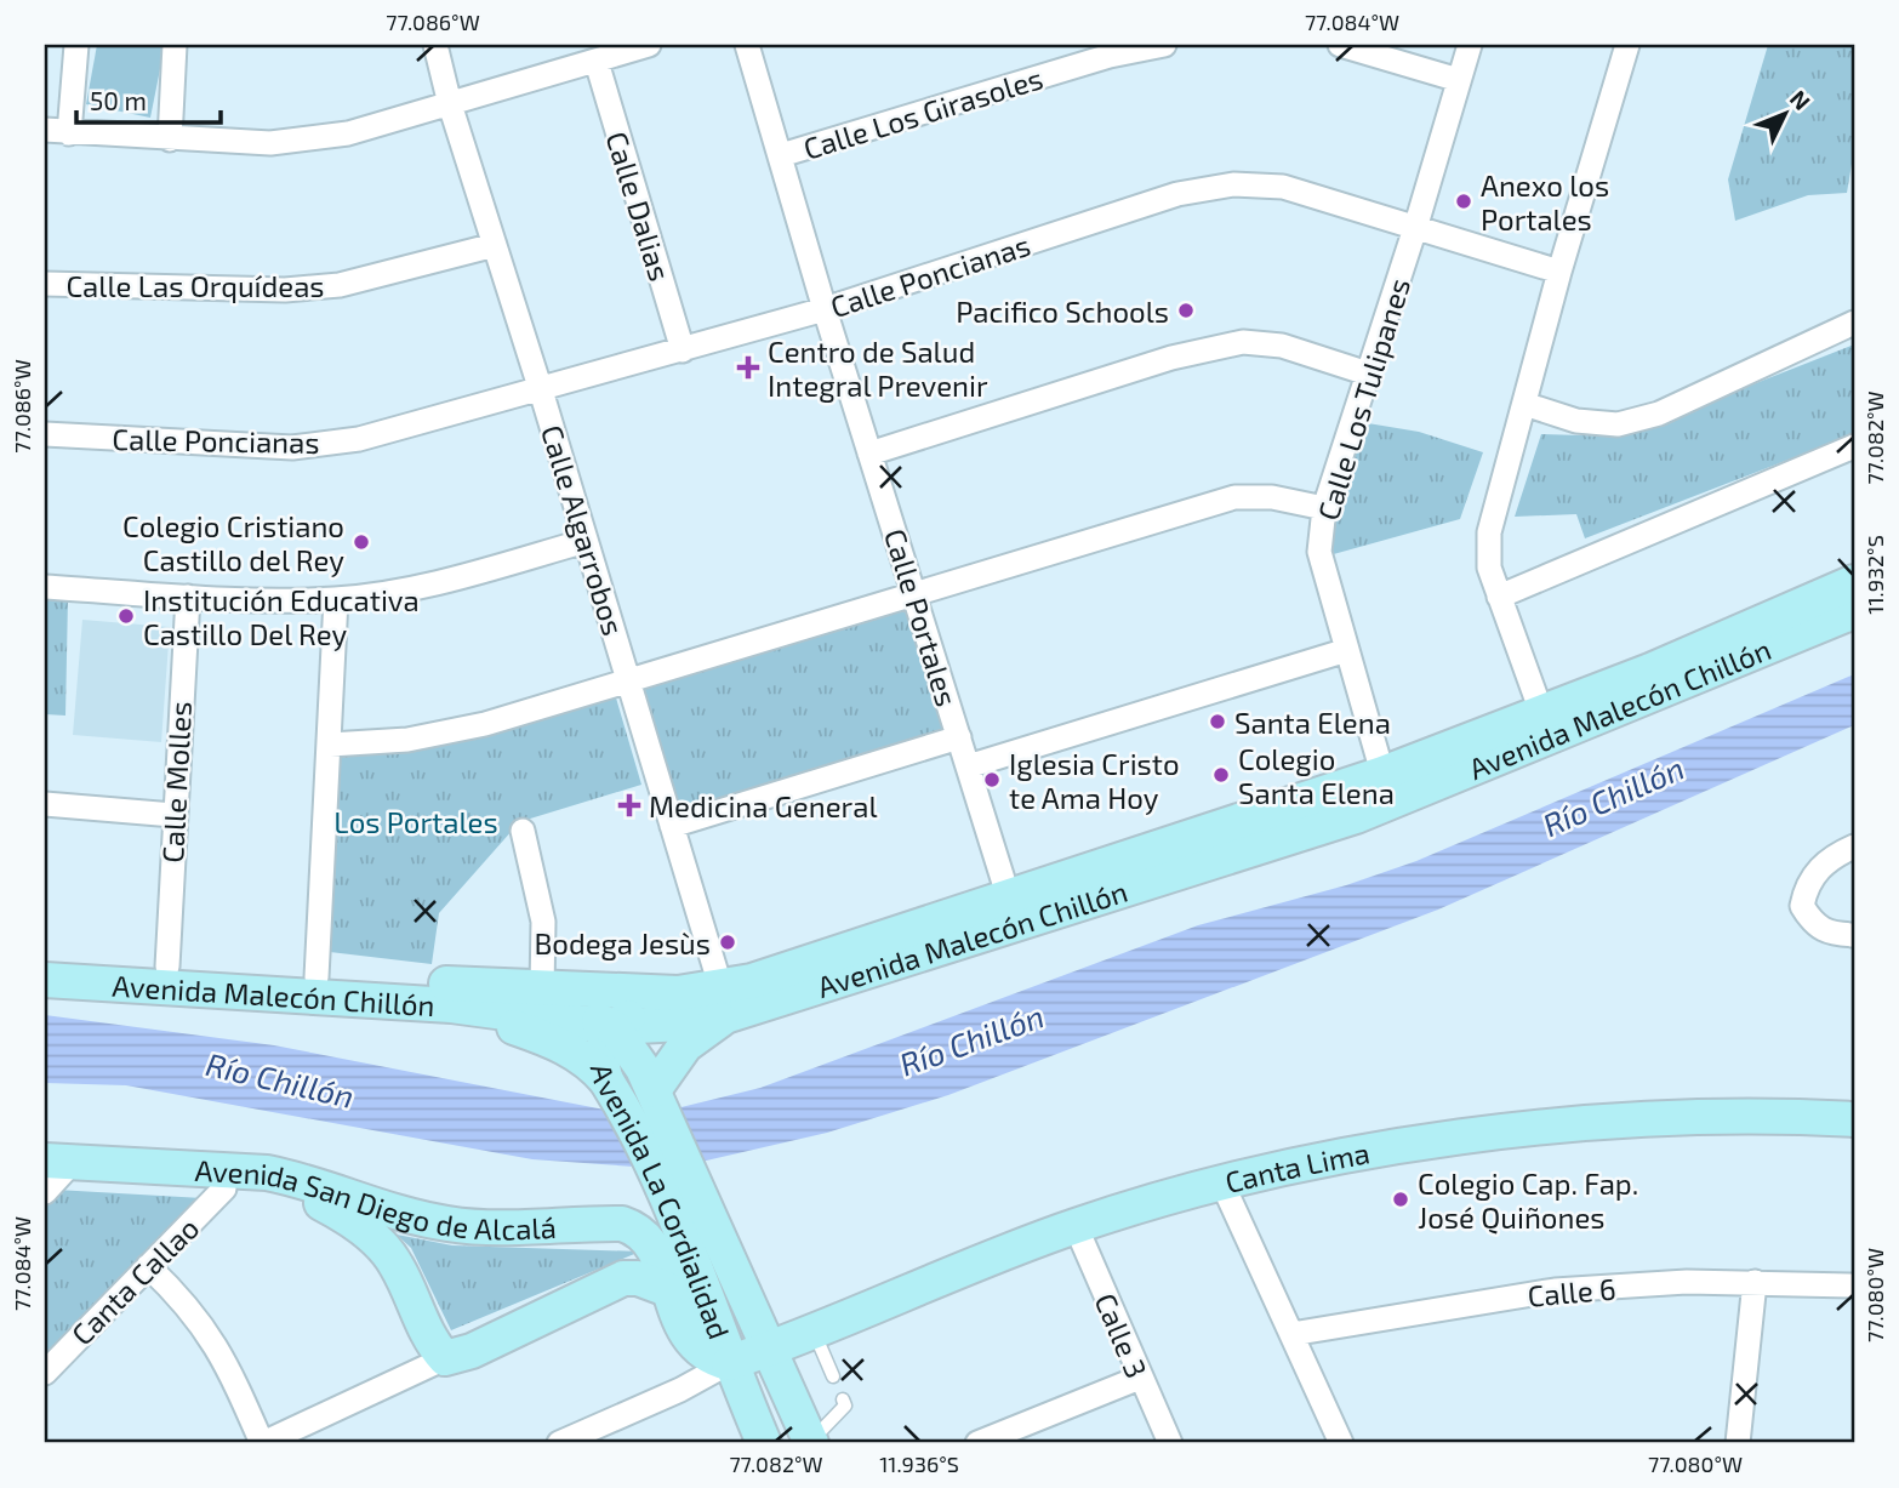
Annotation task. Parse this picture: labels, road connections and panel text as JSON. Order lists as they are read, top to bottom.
{
  "streets": {
    "main road": [
      "Avenida Malecón Chillón",
      "Canta Lima",
      "Avenida San Diego de Alcalá",
      "Avenida La Cordialidad"
    ],
    "street": [
      "Calle Los Girasoles",
      "Calle Dalias",
      "Calle Poncianas",
      "Calle Las Orquídeas",
      "Calle Los Tulipanes",
      "Calle Algarrobos",
      "Calle Portales",
      "Calle Molles",
      "Canta Callao",
      "Calle 6",
      "Calle 3"
    ]
  },
  "crossings": [
    ["Calle Los Girasoles", "Calle Portales"],
    ["Calle Dalias", "Calle Poncianas"],
    ["Calle Poncianas", "Calle Los Tulipanes"],
    ["Calle Poncianas", "Calle Algarrobos"],
    ["Calle Poncianas", "Calle Portales"],
    ["Calle Las Orquídeas", "Calle Algarrobos"],
    ["Calle Los Tulipanes", "Avenida Malecón Chillón"],
    ["Calle Algarrobos", "Avenida Malecón Chillón"],
    ["Calle Algarrobos", "Avenida La Cordialidad"],
    ["Calle Portales", "Avenida Malecón Chillón"],
    ["Avenida Malecón Chillón", "Calle Molles"],
    ["Avenida Malecón Chillón", "Avenida La Cordialidad"],
    ["Canta Lima", "Avenida San Diego de Alcalá"],
    ["Canta Lima", "Avenida La Cordialidad"],
    ["Canta Lima", "Calle 3"],
    ["Avenida San Diego de Alcalá", "Avenida La Cordialidad"],
    ["Avenida San Diego de Alcalá", "Canta Callao"]
  ],
  "water": ["Río Chillón"],
  "parks": ["Los Portales"],
  "places": {
    "other": [
      "Anexo los Portales",
      "Pacifico Schools",
      "Colegio Cristiano Castillo del Rey",
      "Institución Educativa Castillo Del Rey",
      "Santa Elena",
      "Colegio Santa Elena",
      "Iglesia Cristo te Ama Hoy",
      "Bodega Jesùs",
      "Colegio Cap. Fap. José Quiñones"
    ],
    "health": ["Centro de Salud Integral Prevenir", "Medicina General"]
  },
  "scale_bar": "50 m",
  "north": "top right",
  "coordinates": [
    "77.086°W",
    "77.084°W",
    "77.082°W",
    "11.932°S",
    "77.080°W",
    "11.936°S"
  ]
}
